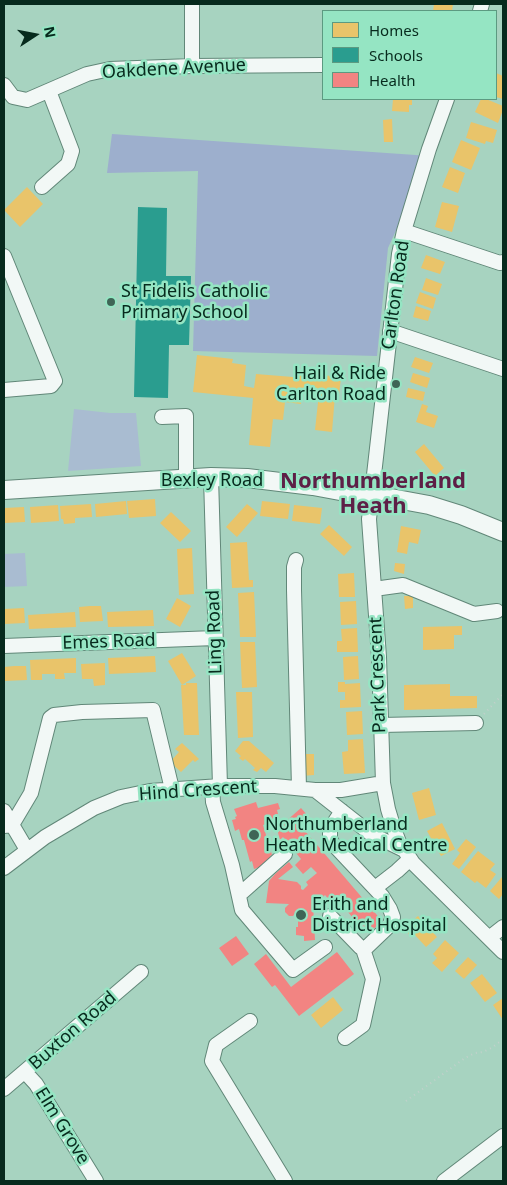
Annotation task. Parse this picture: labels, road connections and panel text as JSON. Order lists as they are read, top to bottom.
{
  "streets": {
    "main road": ["Bexley Road"],
    "street": [
      "Oakdene Avenue",
      "Carlton Road",
      "Ling Road",
      "Emes Road",
      "Park Crescent",
      "Hind Crescent",
      "Buxton Road",
      "Elm Grove"
    ]
  },
  "crossings": [
    ["Carlton Road", "Bexley Road"],
    ["Carlton Road", "Park Crescent"],
    ["Bexley Road", "Ling Road"],
    ["Bexley Road", "Park Crescent"],
    ["Ling Road", "Emes Road"],
    ["Ling Road", "Hind Crescent"],
    ["Park Crescent", "Hind Crescent"],
    ["Buxton Road", "Elm Grove"]
  ],
  "districts": ["Northumberland Heath"],
  "places": [
    "St Fidelis Catholic Primary School",
    "Hail & Ride Carlton Road",
    "Northumberland Heath Medical Centre",
    "Erith and District Hospital"
  ],
  "legend": ["Homes", "Schools", "Health"],
  "north": "right"
}
